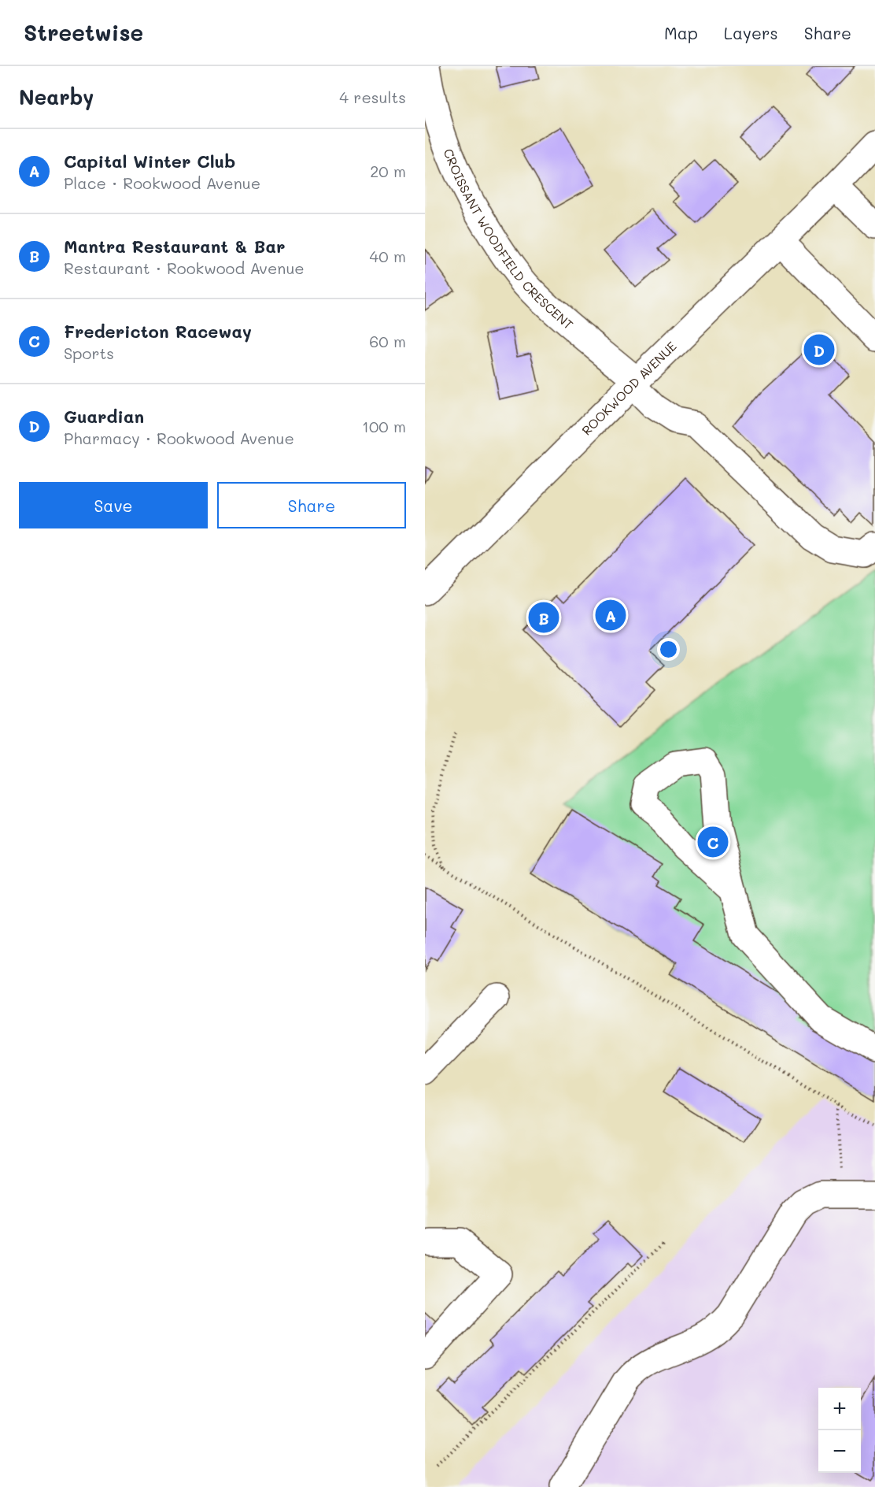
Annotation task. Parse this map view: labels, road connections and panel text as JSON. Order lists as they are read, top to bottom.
{
  "streets": {
    "street": ["CROISSANT WOODFIELD CRESCENT", "ROOKWOOD AVENUE"]
  },
  "crossings": [
    ["CROISSANT WOODFIELD CRESCENT", "ROOKWOOD AVENUE"]
  ],
  "page": {
    "header": "Streetwise",
    "nav": ["Map", "Layers", "Share"],
    "heading": ["Nearby", "4 results"],
    "list": [
      {
        "mark": "A",
        "name": "Capital Winter Club",
        "note": "Place · Rookwood Avenue",
        "value": "20 m"
      },
      {
        "mark": "B",
        "name": "Mantra Restaurant & Bar",
        "note": "Restaurant · Rookwood Avenue",
        "value": "40 m"
      },
      {
        "mark": "C",
        "name": "Fredericton Raceway",
        "note": "Sports",
        "value": "60 m"
      },
      {
        "mark": "D",
        "name": "Guardian",
        "note": "Pharmacy · Rookwood Avenue",
        "value": "100 m"
      }
    ],
    "pins": [
      "D",
      "A",
      "B",
      "C"
    ],
    "buttons": ["Save", "Share"],
    "map_buttons": ["+", "−"]
  }
}
